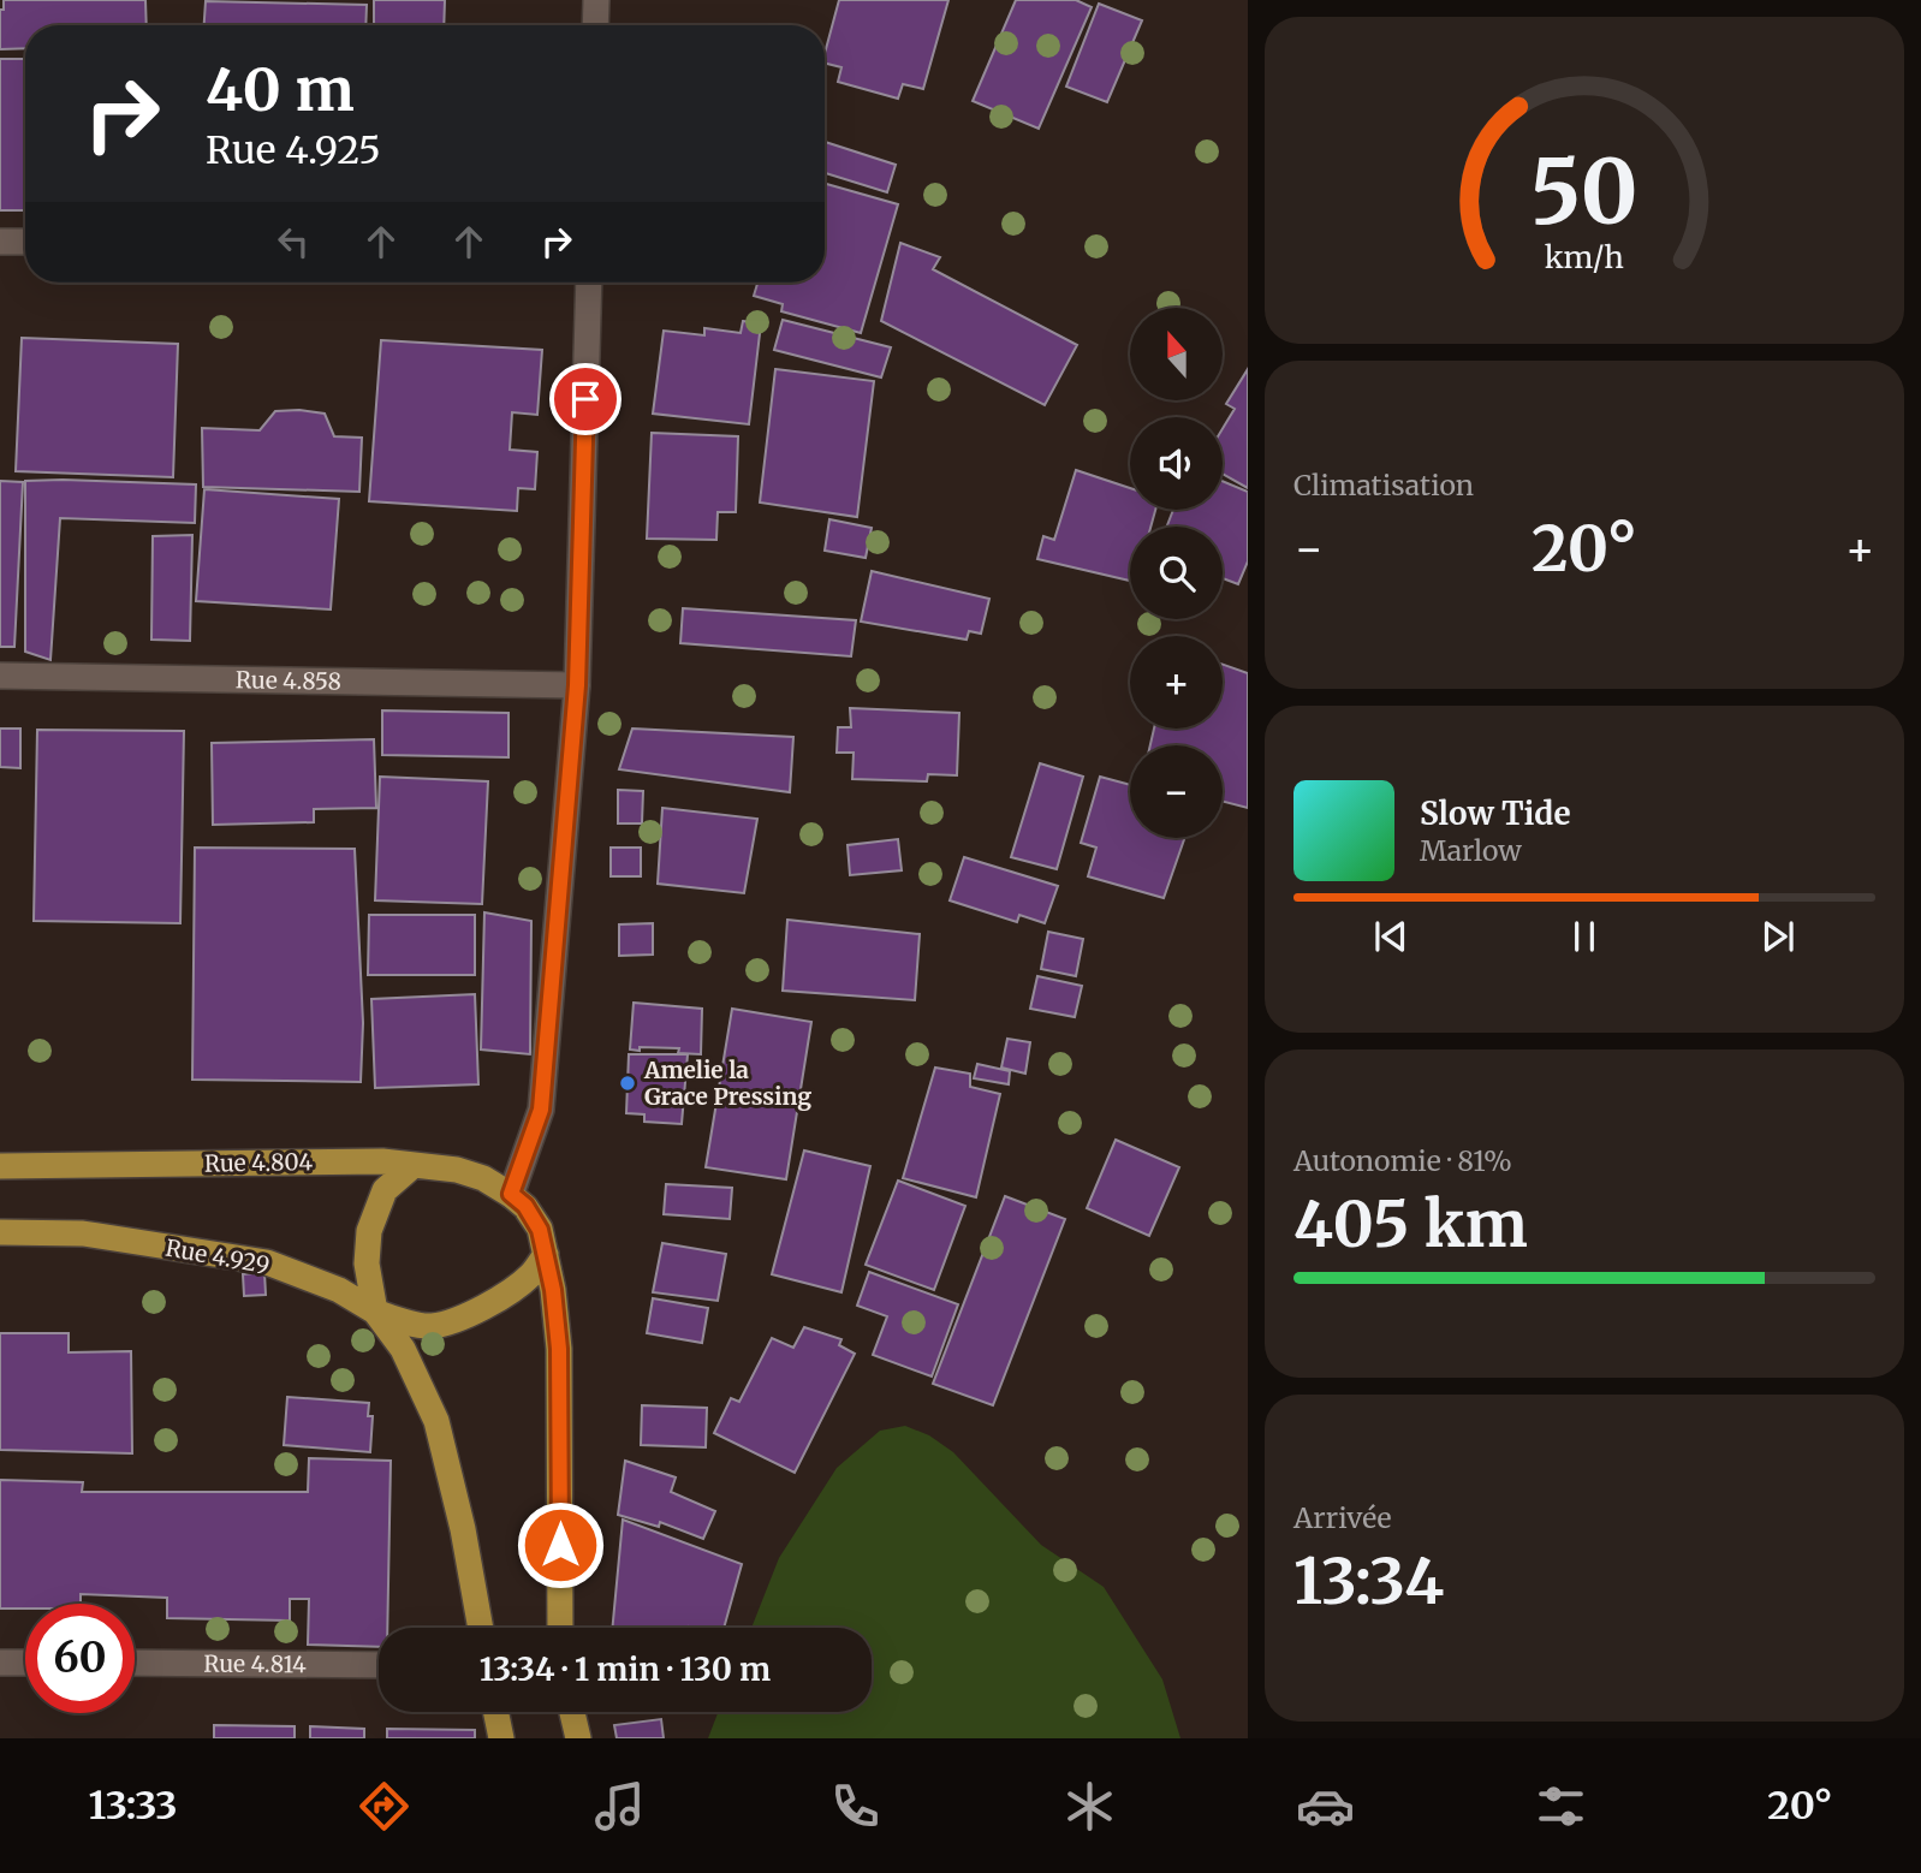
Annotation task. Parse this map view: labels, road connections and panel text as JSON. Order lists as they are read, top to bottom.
{
  "streets": {
    "main road": ["Rue 4.804", "Rue 4.929"],
    "street": ["Rue 4.858", "Rue 4.814"]
  },
  "crossings": [
    ["Rue 4.804", "Rue 4.929"]
  ],
  "places": ["Amelie la Grace Pressing"],
  "north": "top",
  "page": {
    "turn": ["40 m", "Rue 4.925"],
    "map_buttons": ["+", "−"],
    "tile": [
      "Climatisation",
      ["Autonomie · 81%", "405 km"],
      ["Arrivée", "13:34"]
    ],
    "heat": ["−", "20°", "+"],
    "song": ["Slow Tide", "Marlow"],
    "limit": "60",
    "trip": "13:34 · 1 min · 130 m",
    "tabs": ["13:33", "20°"],
    "gauge": ["50", "km/h"]
  }
}
